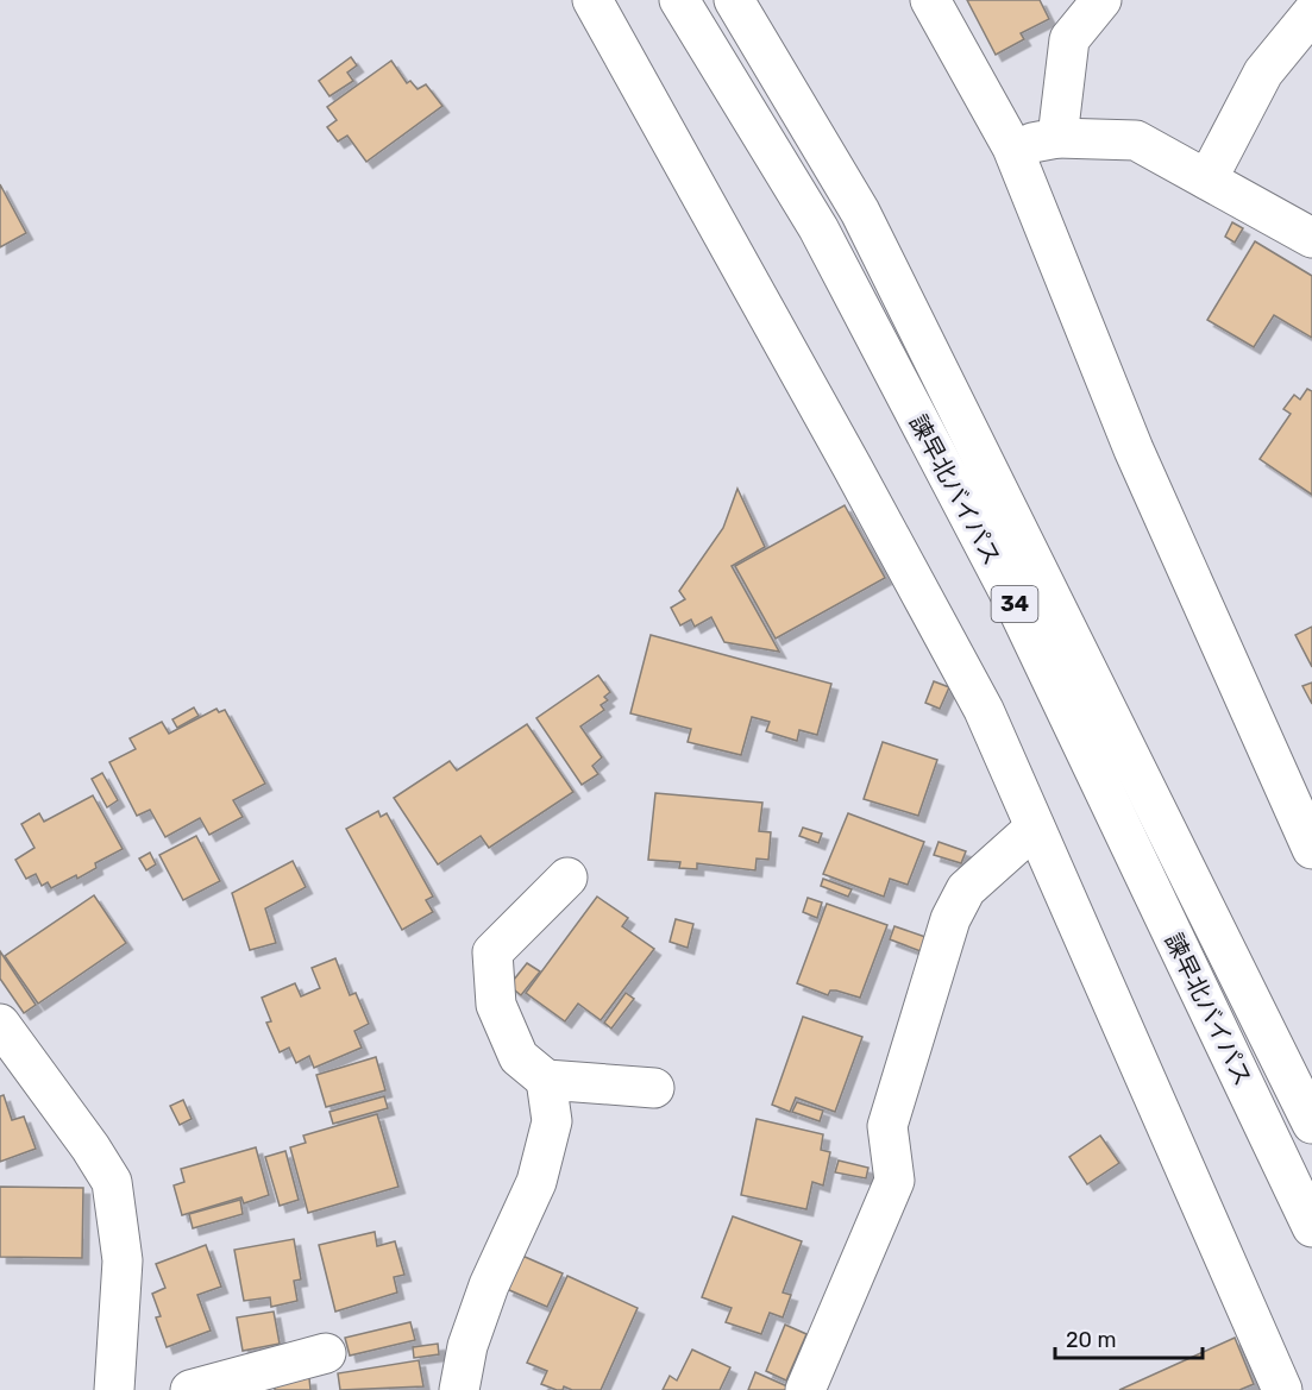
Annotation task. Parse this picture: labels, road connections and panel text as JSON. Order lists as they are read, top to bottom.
{
  "streets": {
    "main road": ["諫早北バイパス", "34"]
  },
  "scale_bar": "20 m"
}
